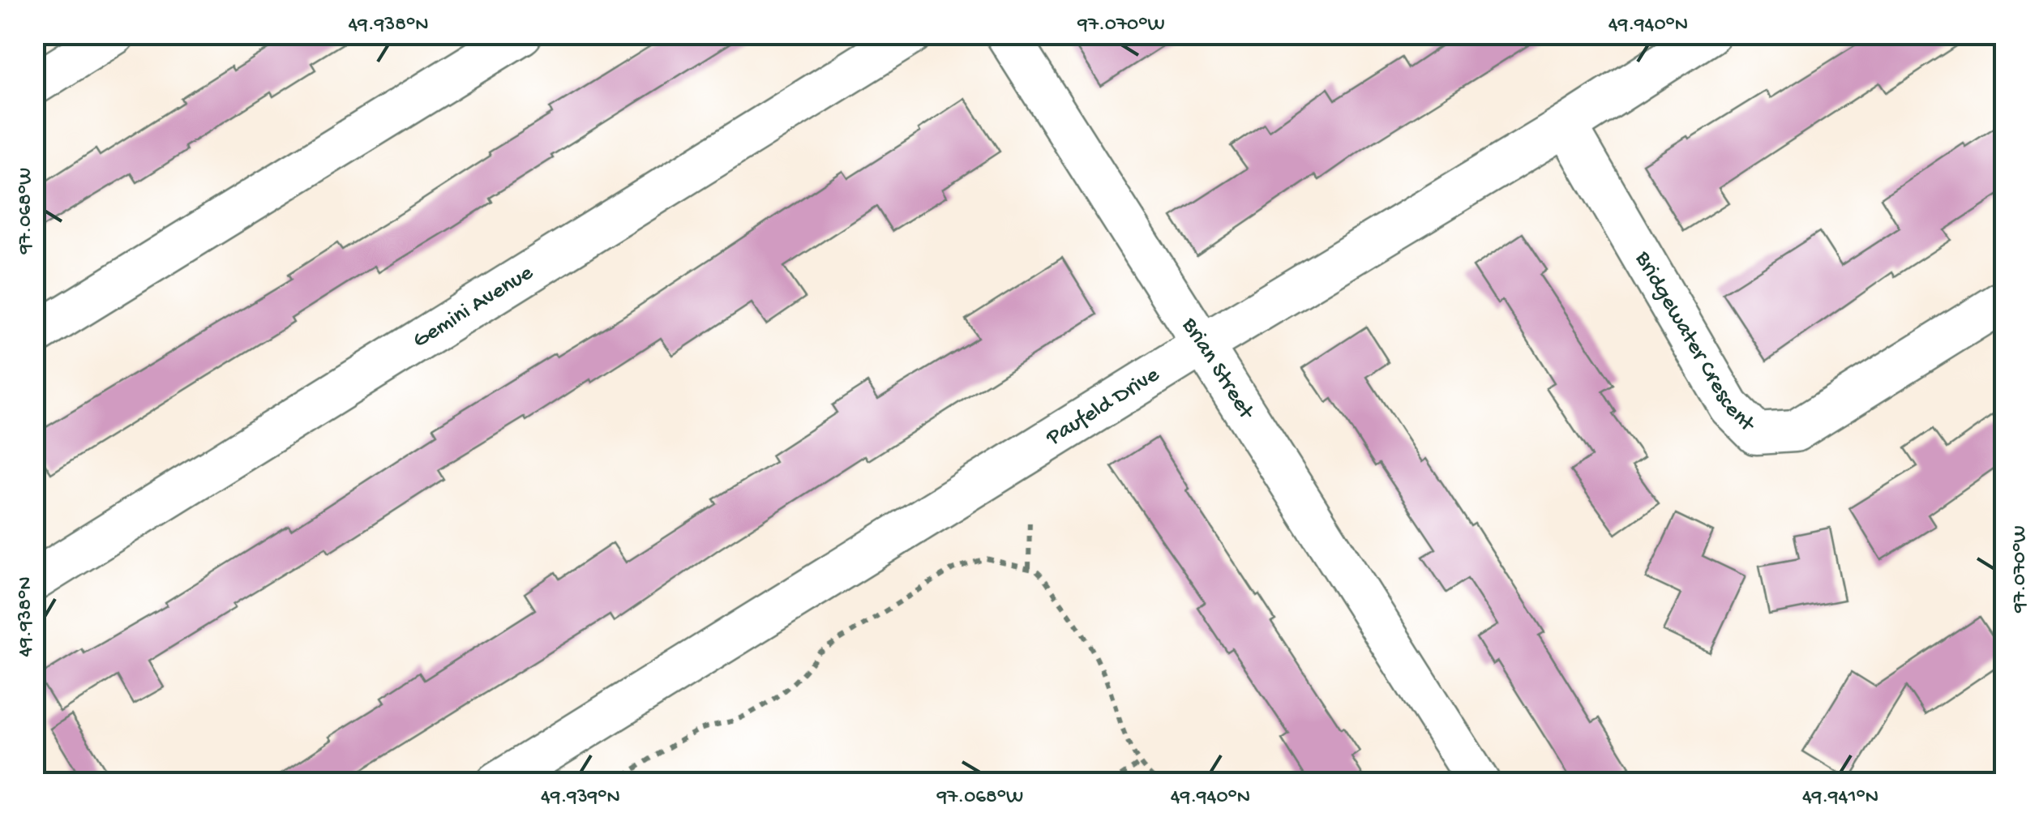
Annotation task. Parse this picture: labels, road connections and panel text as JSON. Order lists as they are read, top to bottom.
{
  "streets": {
    "street": [
      "Gemini Avenue",
      "Bridgewater Crescent",
      "Brian Street",
      "Paufeld Drive"
    ]
  },
  "crossings": [
    ["Bridgewater Crescent", "Paufeld Drive"],
    ["Brian Street", "Paufeld Drive"]
  ],
  "coordinates": [
    "49.938°N",
    "97.070°W",
    "49.940°N",
    "97.068°W",
    "49.939°N",
    "49.941°N"
  ]
}
